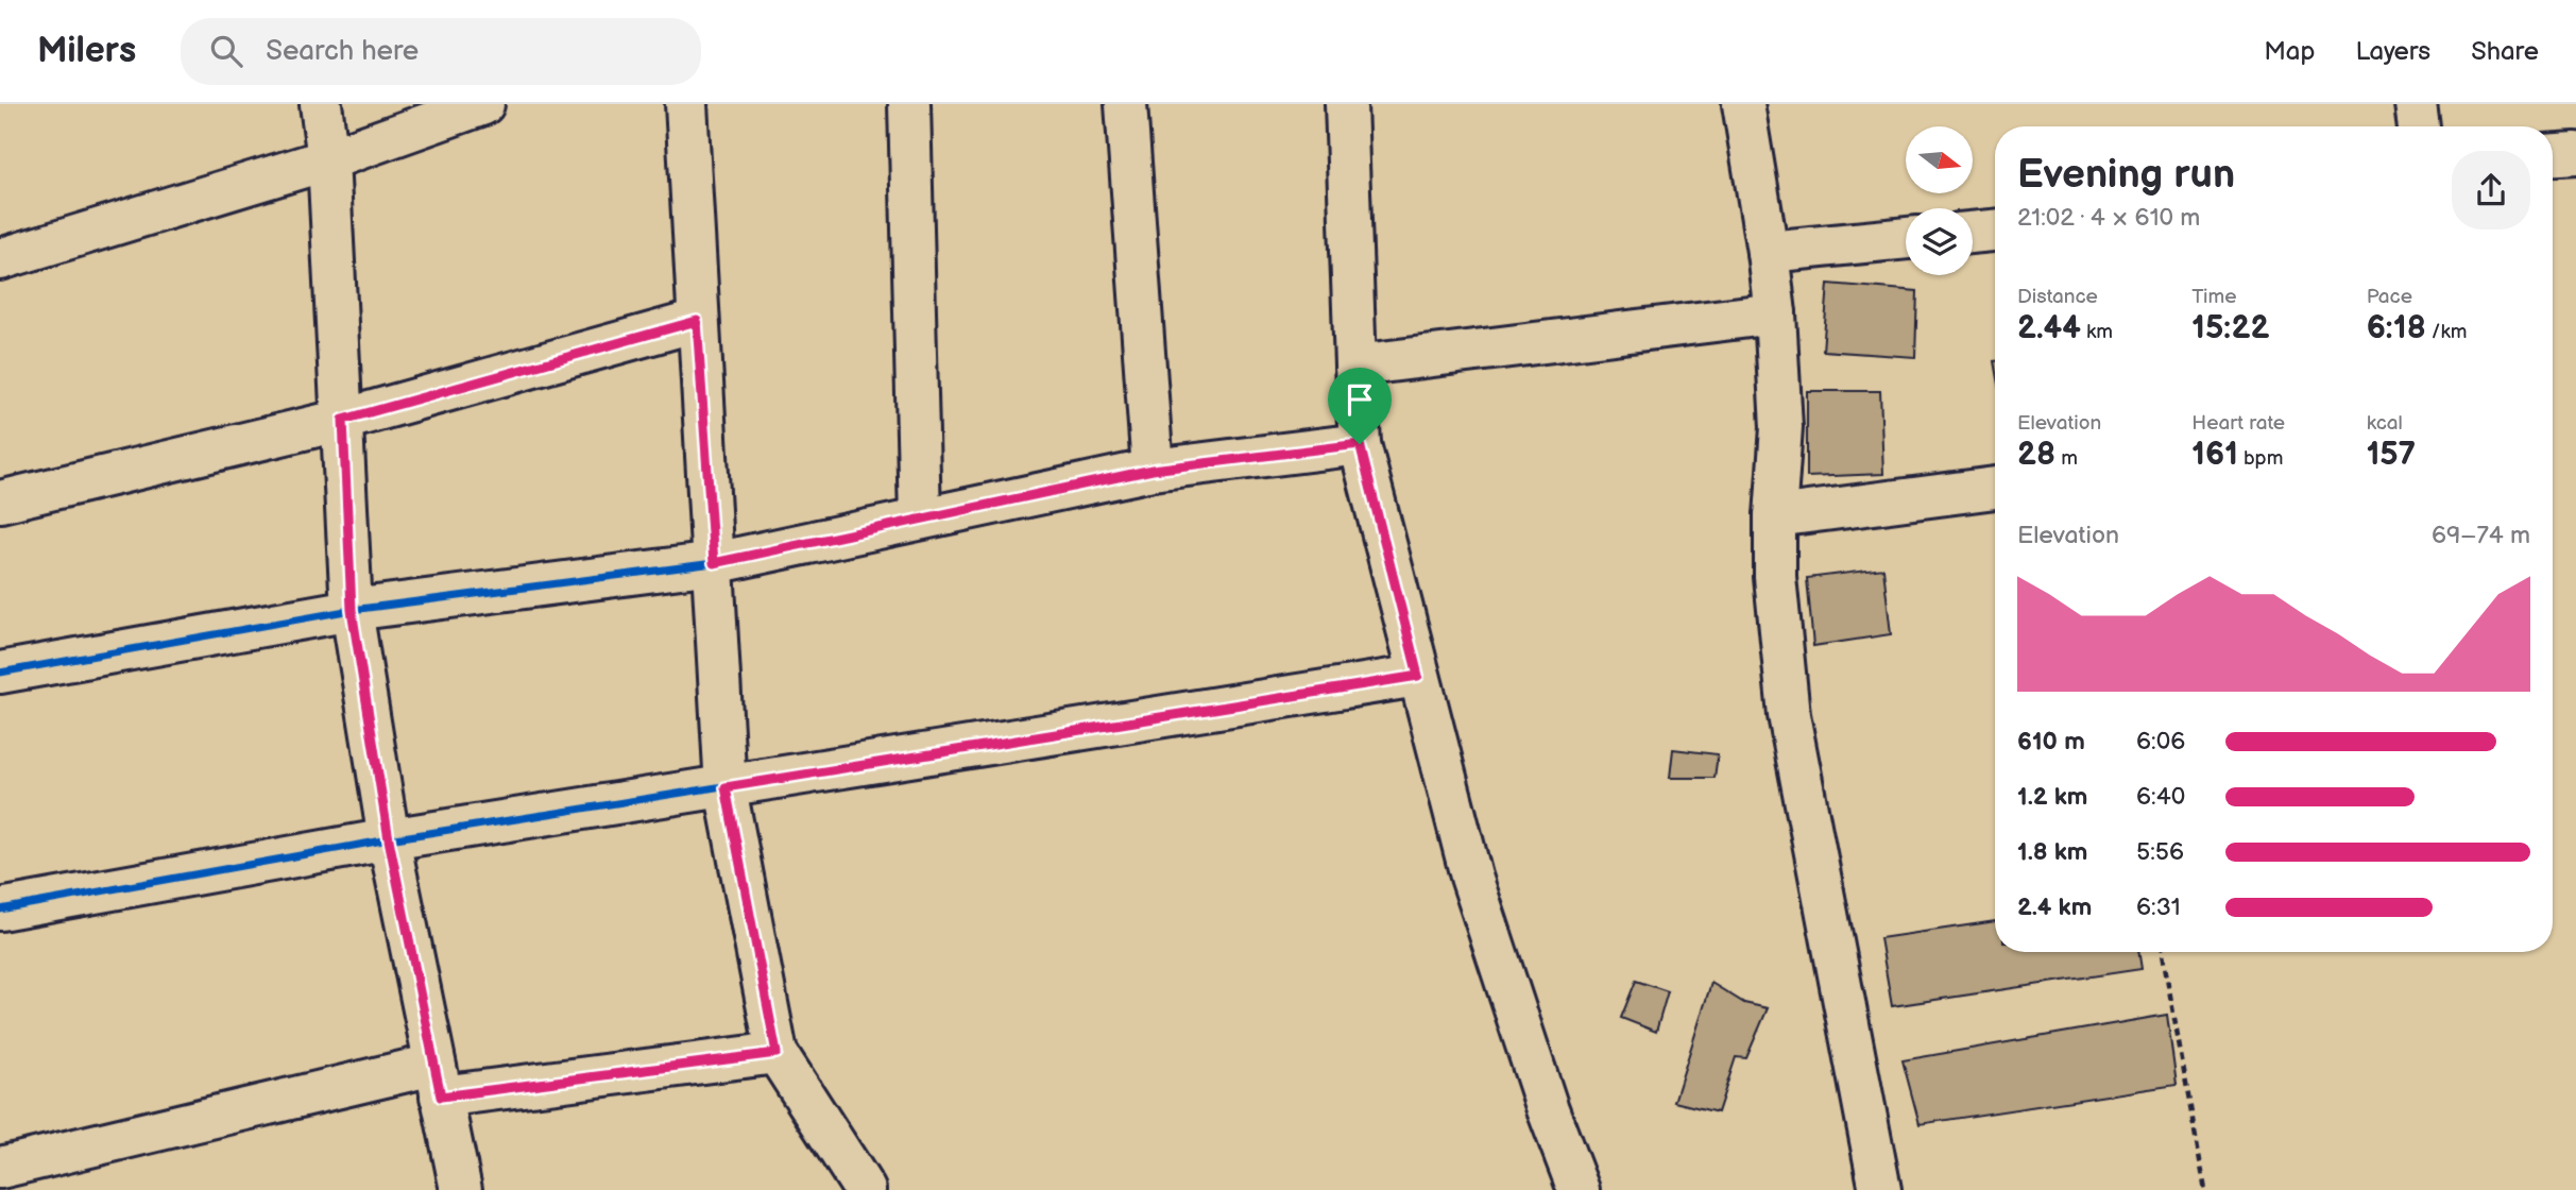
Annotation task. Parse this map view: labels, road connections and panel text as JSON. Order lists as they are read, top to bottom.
{
  "north": "right",
  "page": {
    "header": "Milers",
    "search": "Search here",
    "nav": ["Map", "Layers", "Share"],
    "heading": ["Evening run", "21:02 · 4 × 610 m"],
    "stats": [
      ["Distance", "2.44 km"],
      ["Time", "15:22"],
      ["Pace", "6:18 /km"],
      ["Elevation", "28 m"],
      ["Heart rate", "161 bpm"],
      ["kcal", "157"]
    ],
    "chart": ["Elevation", "69–74 m"],
    "list": [
      {
        "name": "610 m",
        "note": "6:06"
      },
      {
        "name": "1.2 km",
        "note": "6:40"
      },
      {
        "name": "1.8 km",
        "note": "5:56"
      },
      {
        "name": "2.4 km",
        "note": "6:31"
      }
    ]
  }
}
